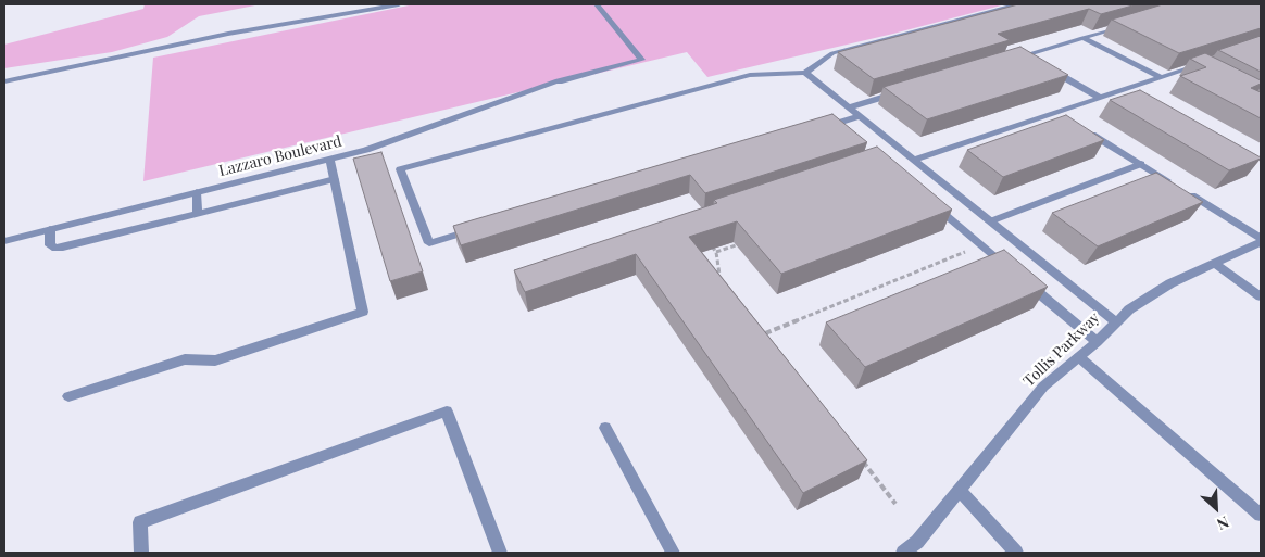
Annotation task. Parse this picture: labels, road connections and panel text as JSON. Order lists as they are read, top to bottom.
{
  "streets": {
    "street": ["Lazzaro Boulevard", "Tollis Parkway"]
  },
  "north": "bottom right"
}
